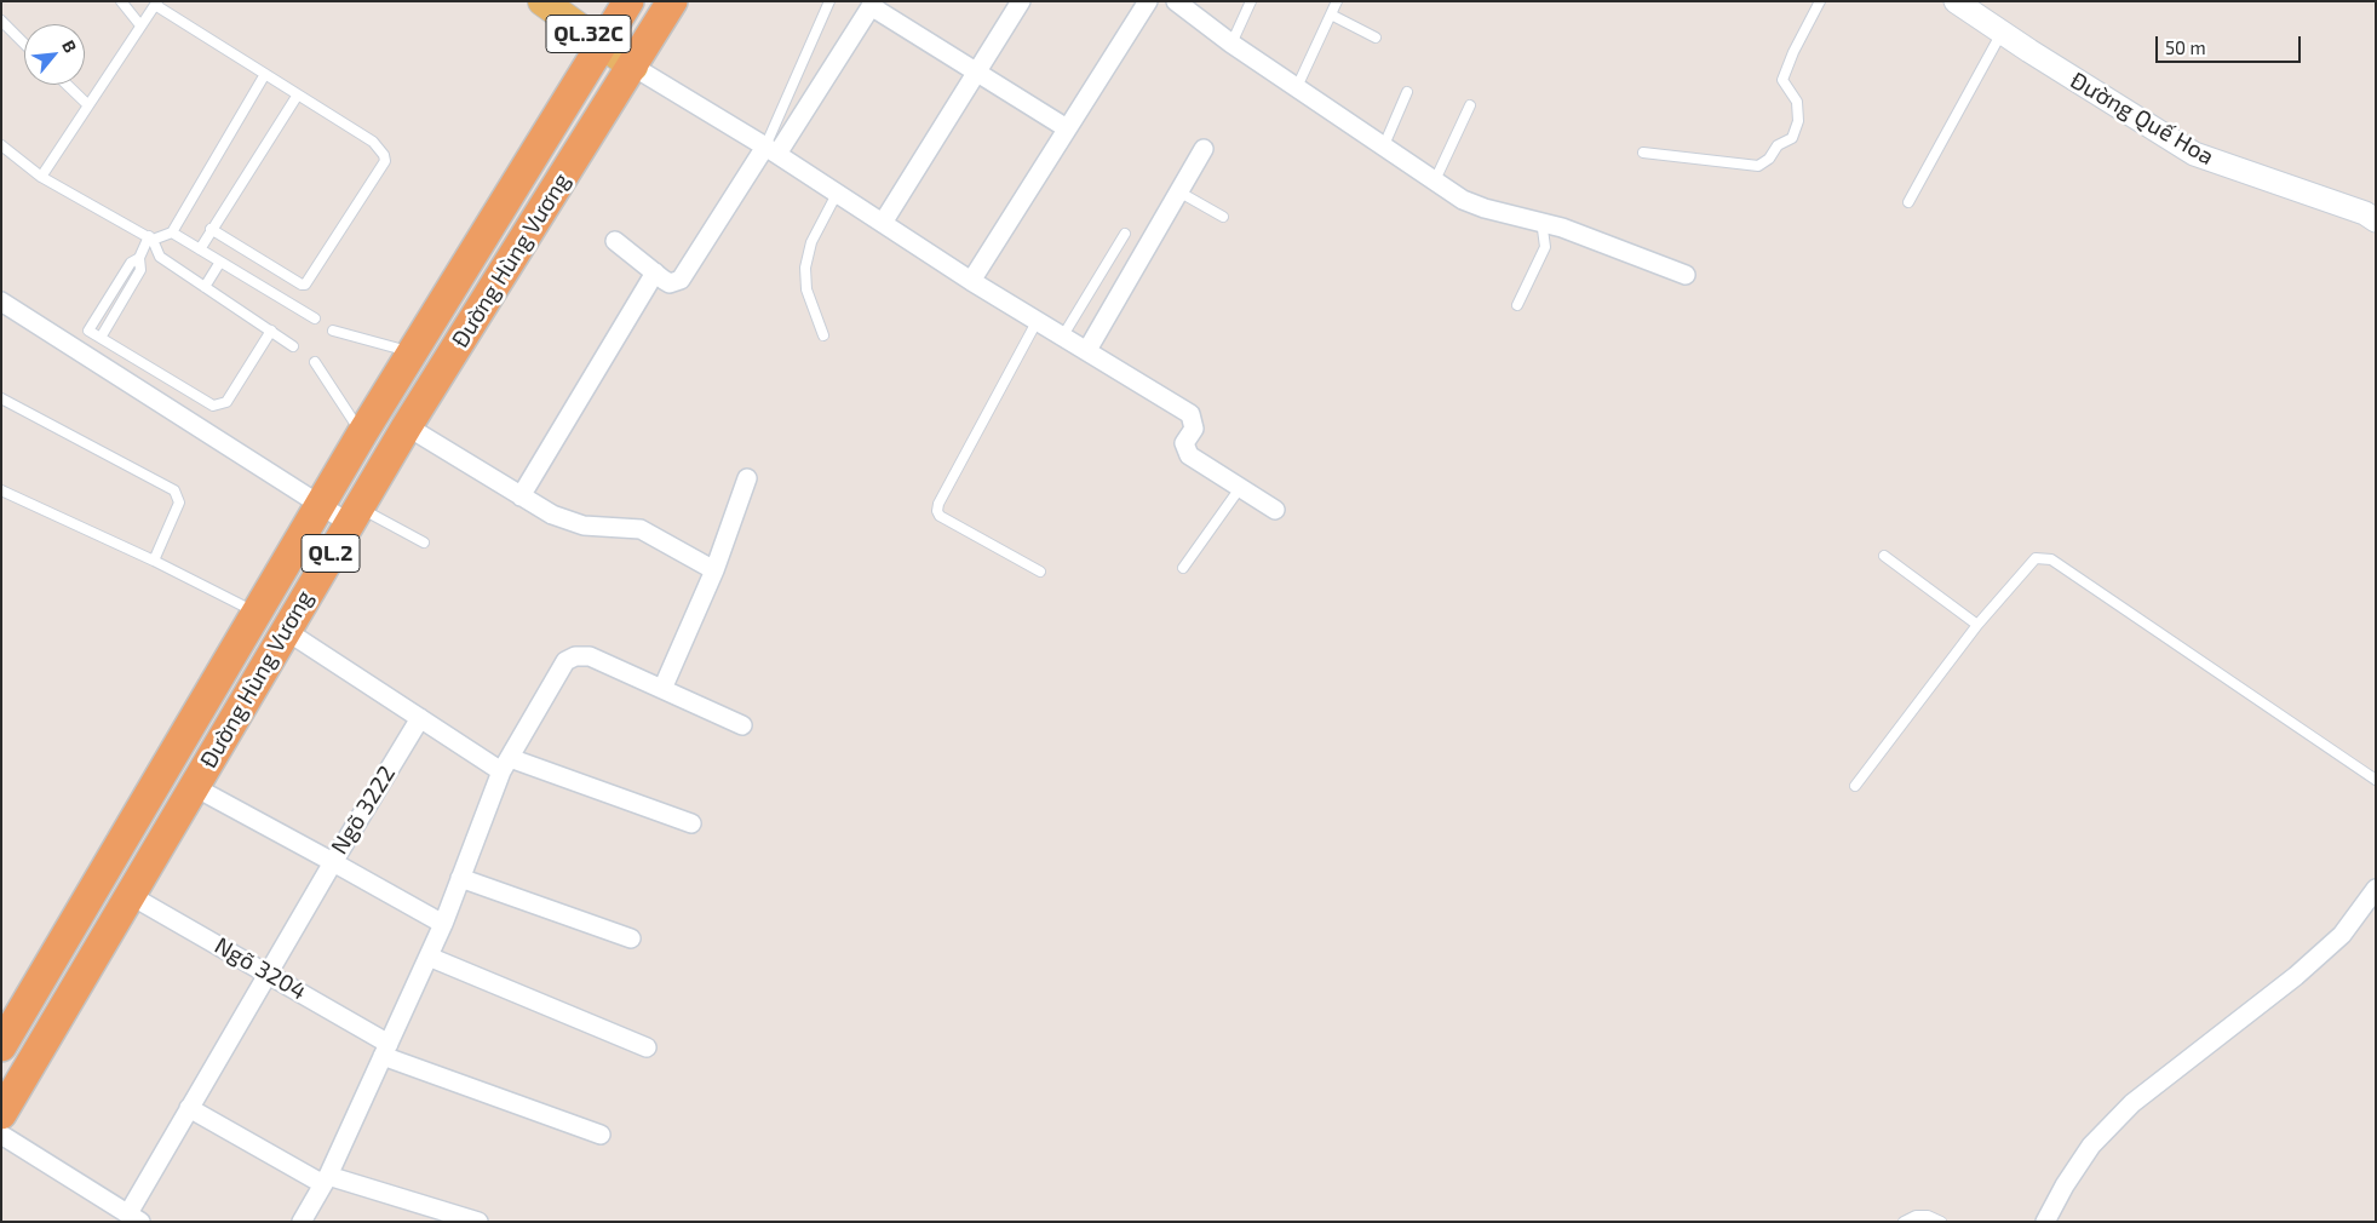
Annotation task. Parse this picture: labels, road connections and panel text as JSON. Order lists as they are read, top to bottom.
{
  "streets": {
    "highway": ["Đường Hùng Vương", "QL.2"],
    "main road": ["QL.32C"],
    "street": ["Đường Quế Hoa", "Ngõ 3222", "Ngõ 3204"]
  },
  "crossings": [
    ["QL.32C", "Đường Hùng Vương"],
    ["Đường Hùng Vương", "Ngõ 3222"],
    ["Đường Hùng Vương", "Ngõ 3204"]
  ],
  "scale_bar": "50 m",
  "north": "top right"
}
